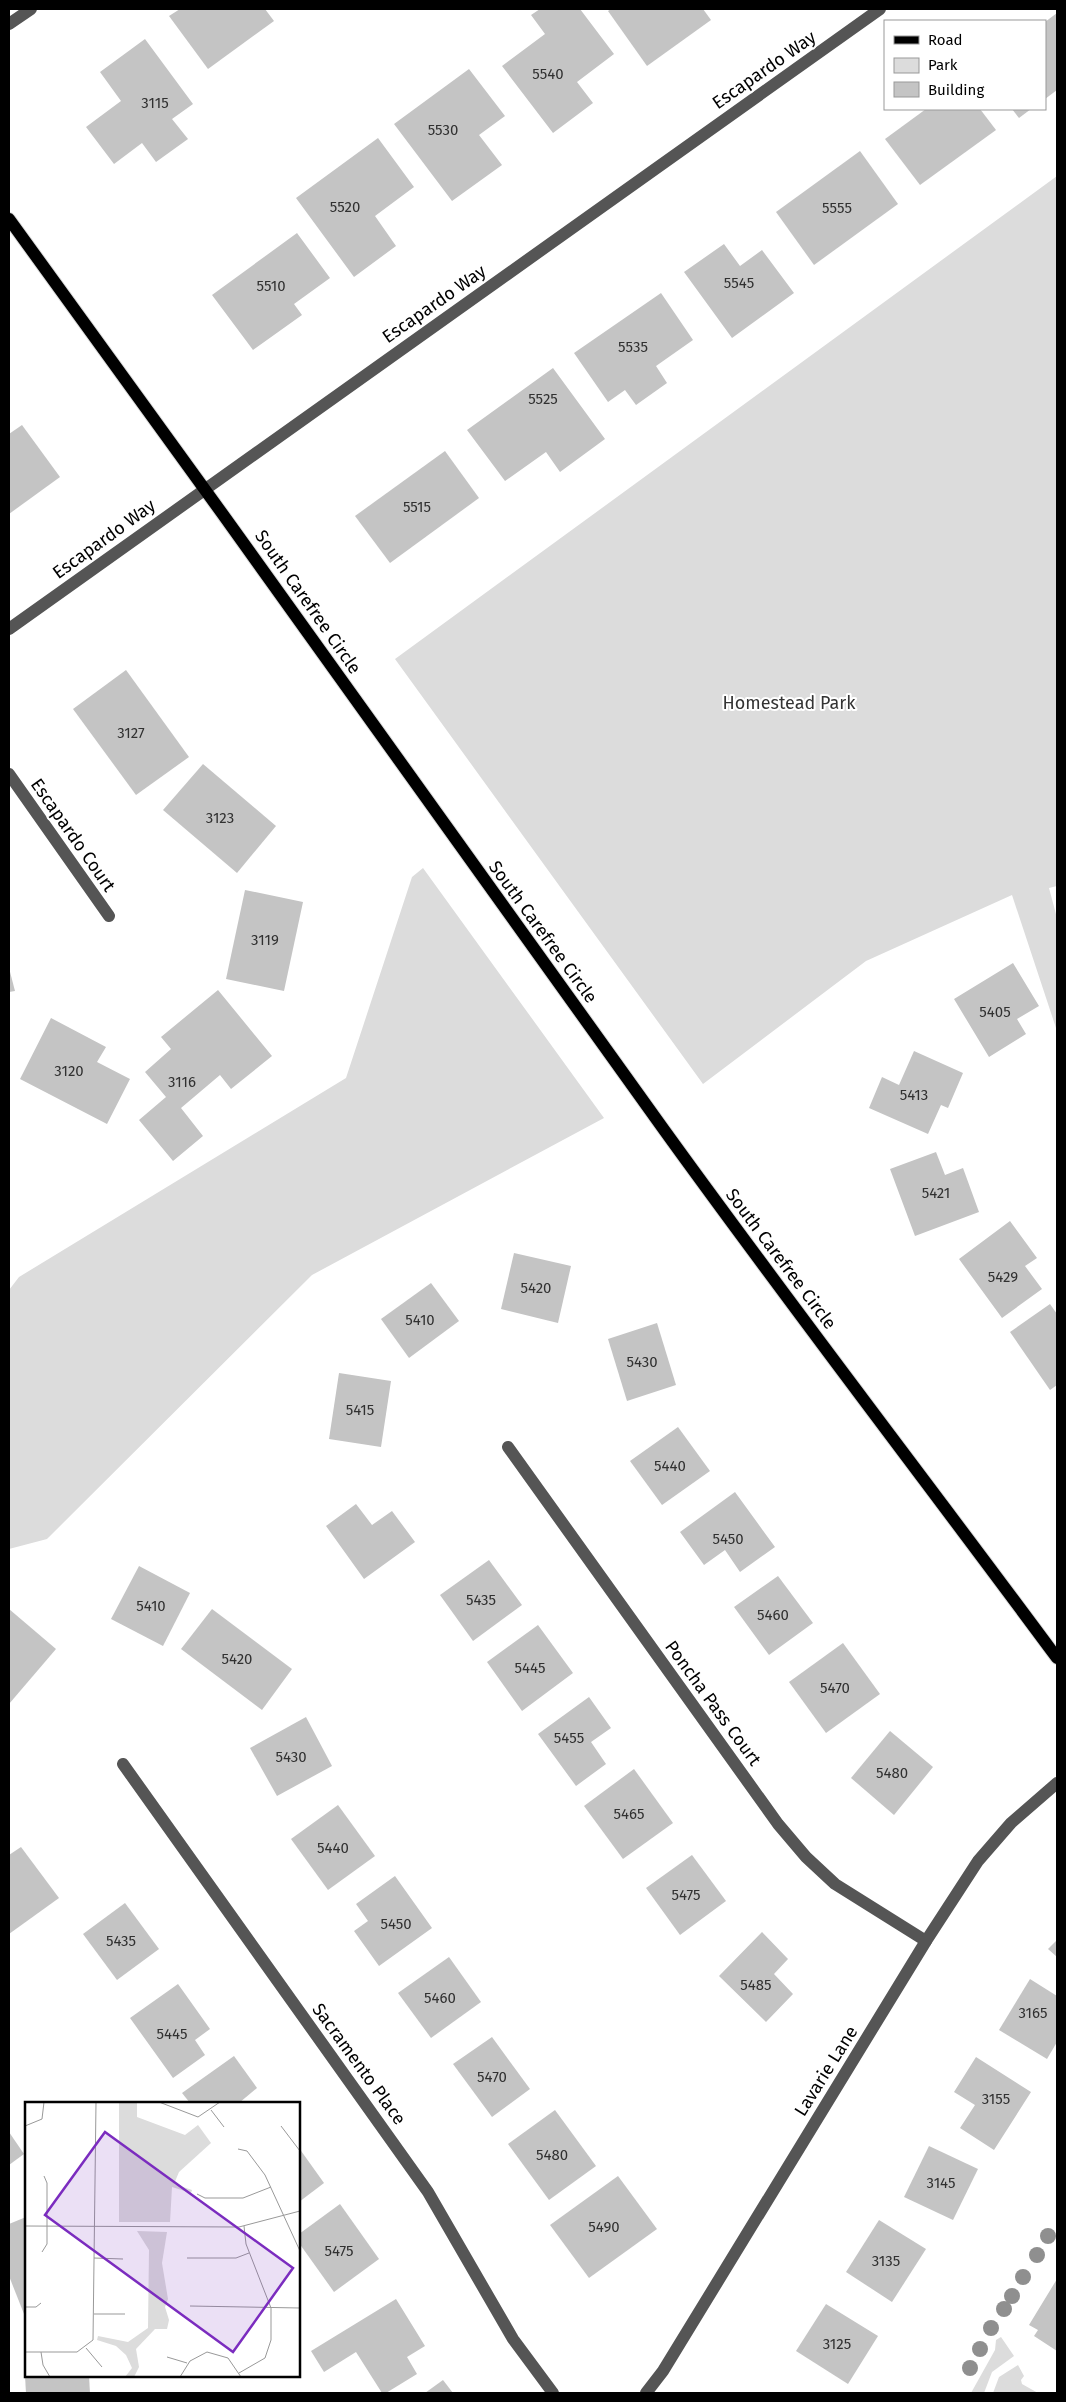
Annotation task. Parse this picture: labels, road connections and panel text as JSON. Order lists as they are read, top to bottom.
{
  "streets": {
    "main road": ["South Carefree Circle"],
    "street": [
      "Escapardo Way",
      "Escapardo Court",
      "Poncha Pass Court",
      "Sacramento Place",
      "Lavarie Lane"
    ]
  },
  "crossings": [
    ["Escapardo Way", "South Carefree Circle"],
    ["Poncha Pass Court", "Lavarie Lane"]
  ],
  "parks": ["Homestead Park"],
  "house_numbers": [
    "5540",
    "3115",
    "5530",
    "5520",
    "5555",
    "5545",
    "5510",
    "5535",
    "5525",
    "5515",
    "3127",
    "3123",
    "3119",
    "5405",
    "3120",
    "3116",
    "5413",
    "5421",
    "5429",
    "5420",
    "5410",
    "5430",
    "5415",
    "5440",
    "5450",
    "5435",
    "5410",
    "5460",
    "5420",
    "5445",
    "5470",
    "5455",
    "5430",
    "5480",
    "5465",
    "5440",
    "5475",
    "5450",
    "5435",
    "5485",
    "5460",
    "3165",
    "5445",
    "5470",
    "3155",
    "5480",
    "3145",
    "5490",
    "5475",
    "3135",
    "3125"
  ],
  "legend": ["Road", "Park", "Building"]
}
